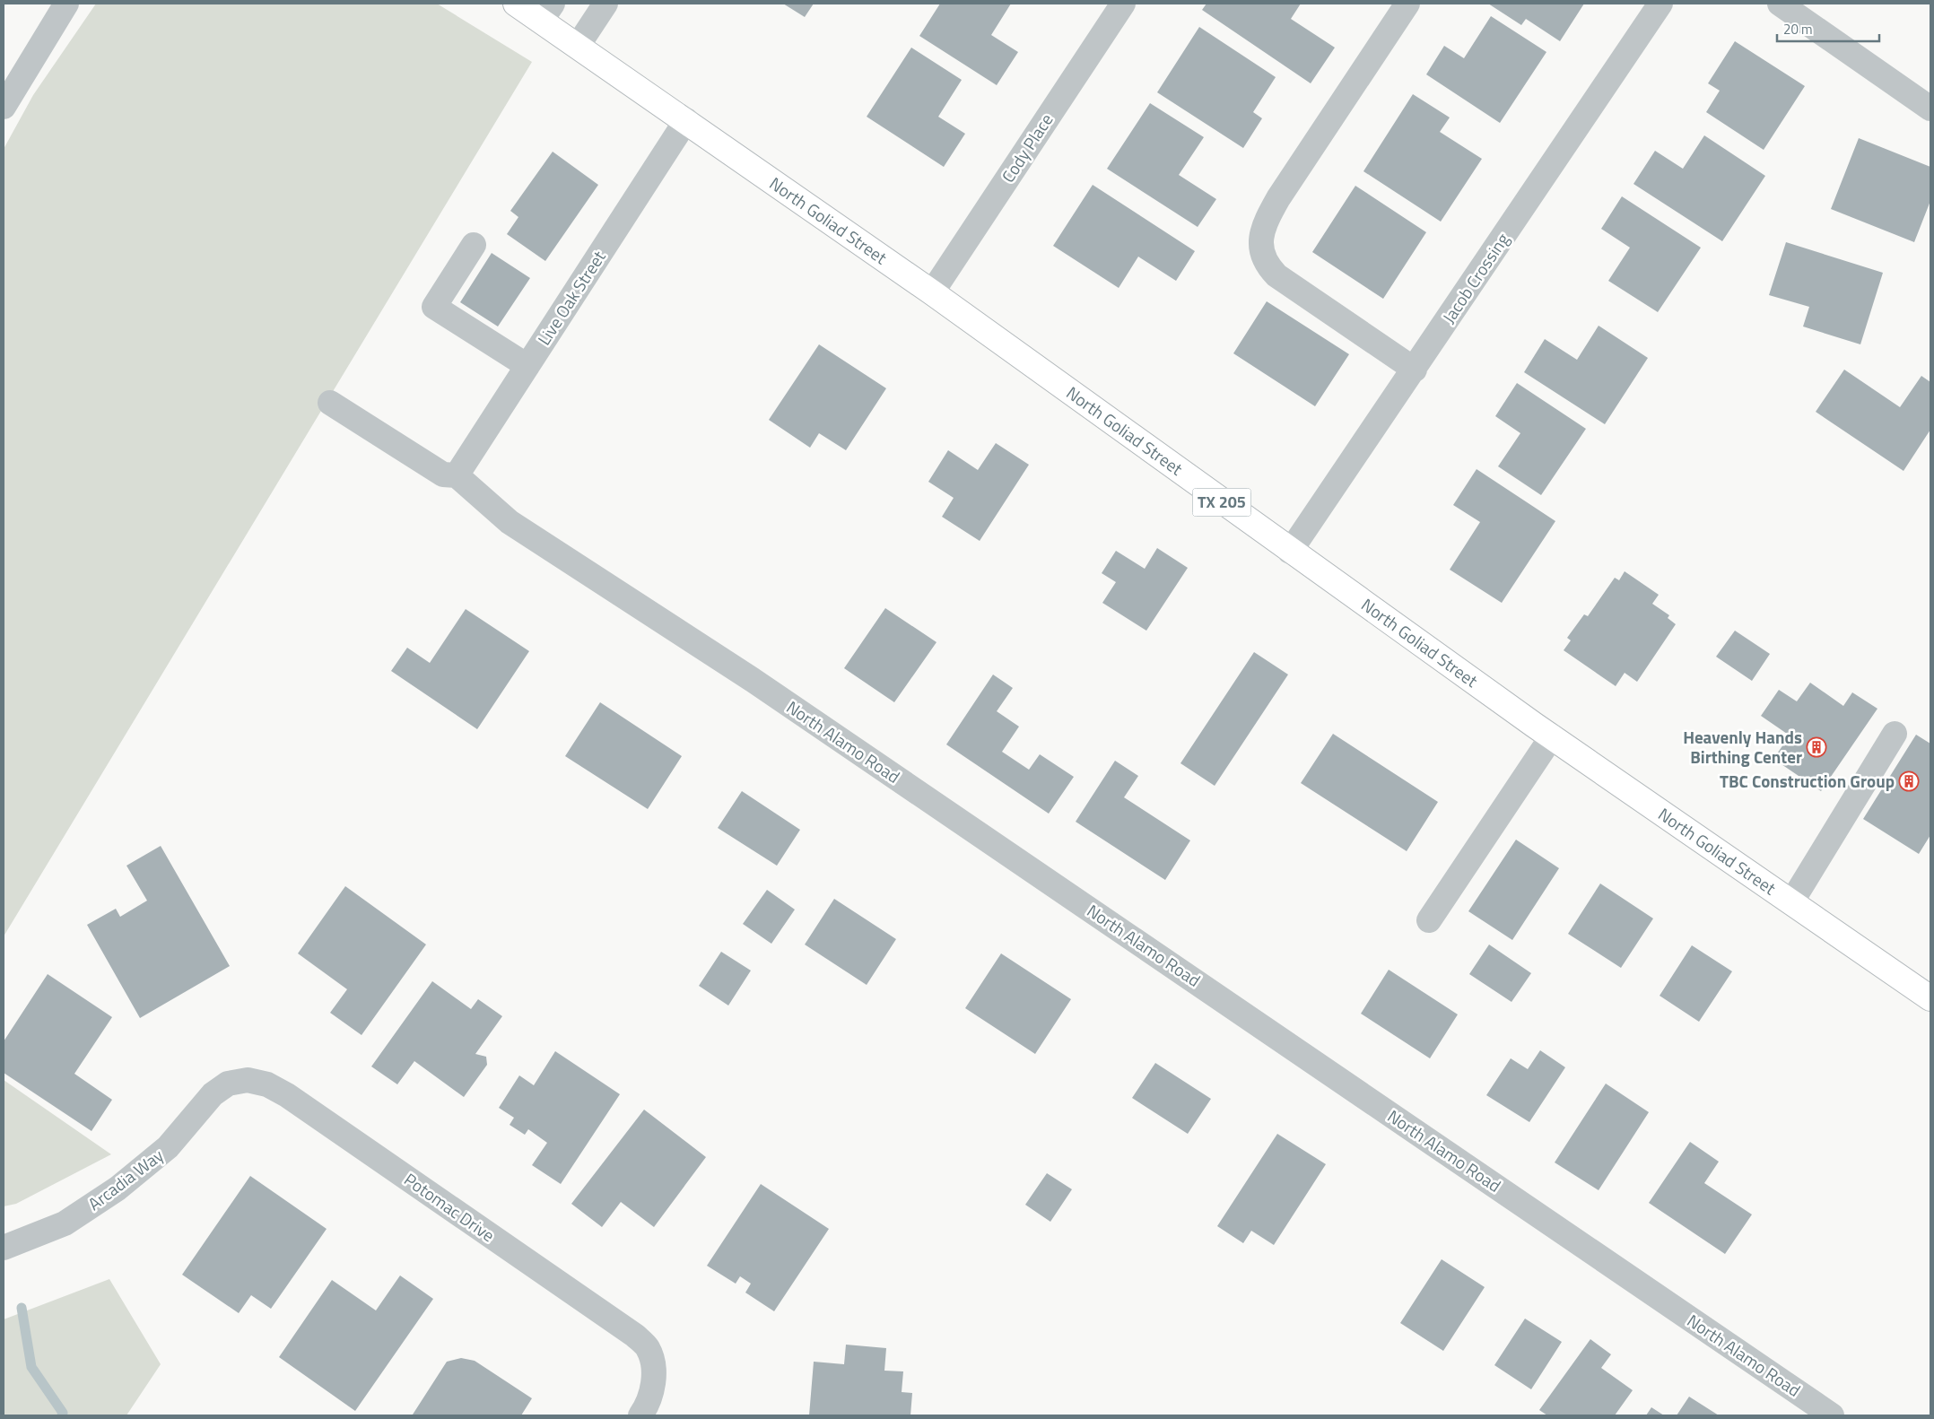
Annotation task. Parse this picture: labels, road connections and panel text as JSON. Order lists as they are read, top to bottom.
{
  "streets": {
    "main road": ["North Goliad Street", "TX 205"],
    "street": [
      "Cody Place",
      "Jacob Crossing",
      "Live Oak Street",
      "North Alamo Road",
      "Arcadia Way",
      "Potomac Drive"
    ]
  },
  "crossings": [
    ["Cody Place", "North Goliad Street"],
    ["North Goliad Street", "Jacob Crossing"],
    ["North Goliad Street", "Live Oak Street"],
    ["Live Oak Street", "North Alamo Road"],
    ["Arcadia Way", "Potomac Drive"]
  ],
  "places": {
    "building": ["Heavenly Hands Birthing Center", "TBC Construction Group"]
  },
  "scale_bar": "20 m"
}
